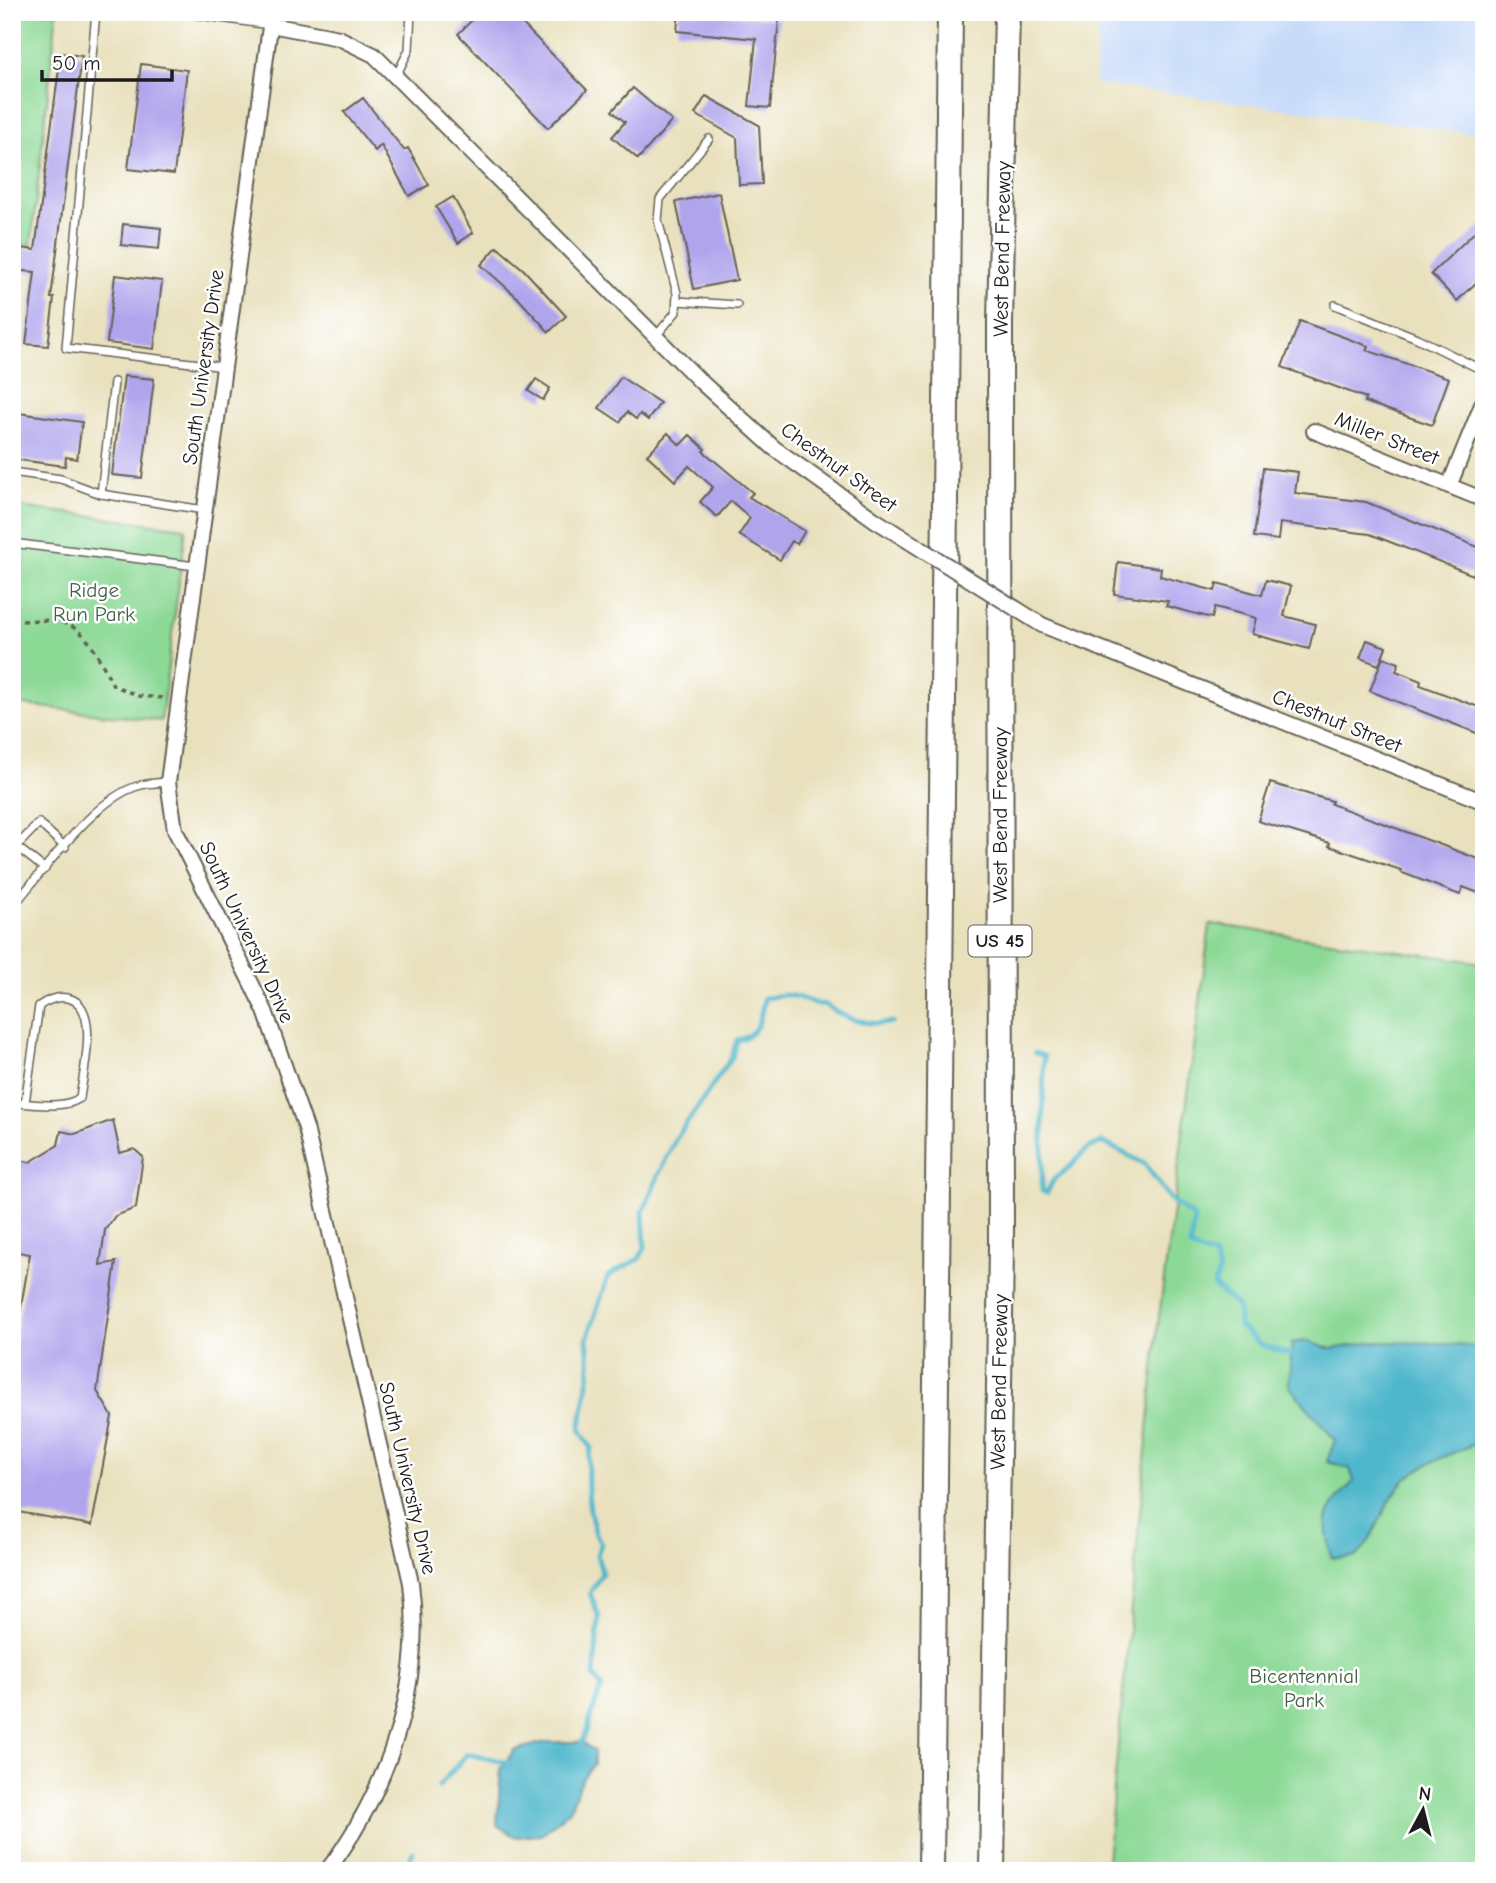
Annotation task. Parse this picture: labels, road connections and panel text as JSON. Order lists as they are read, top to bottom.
{
  "streets": {
    "highway": ["West Bend Freeway", "US 45"],
    "street": ["South University Drive", "Miller Street", "Chestnut Street"]
  },
  "crossings": [
    ["South University Drive", "Chestnut Street"]
  ],
  "parks": ["Ridge Run Park", "Bicentennial Park"],
  "scale_bar": "50 m",
  "north": "top"
}
